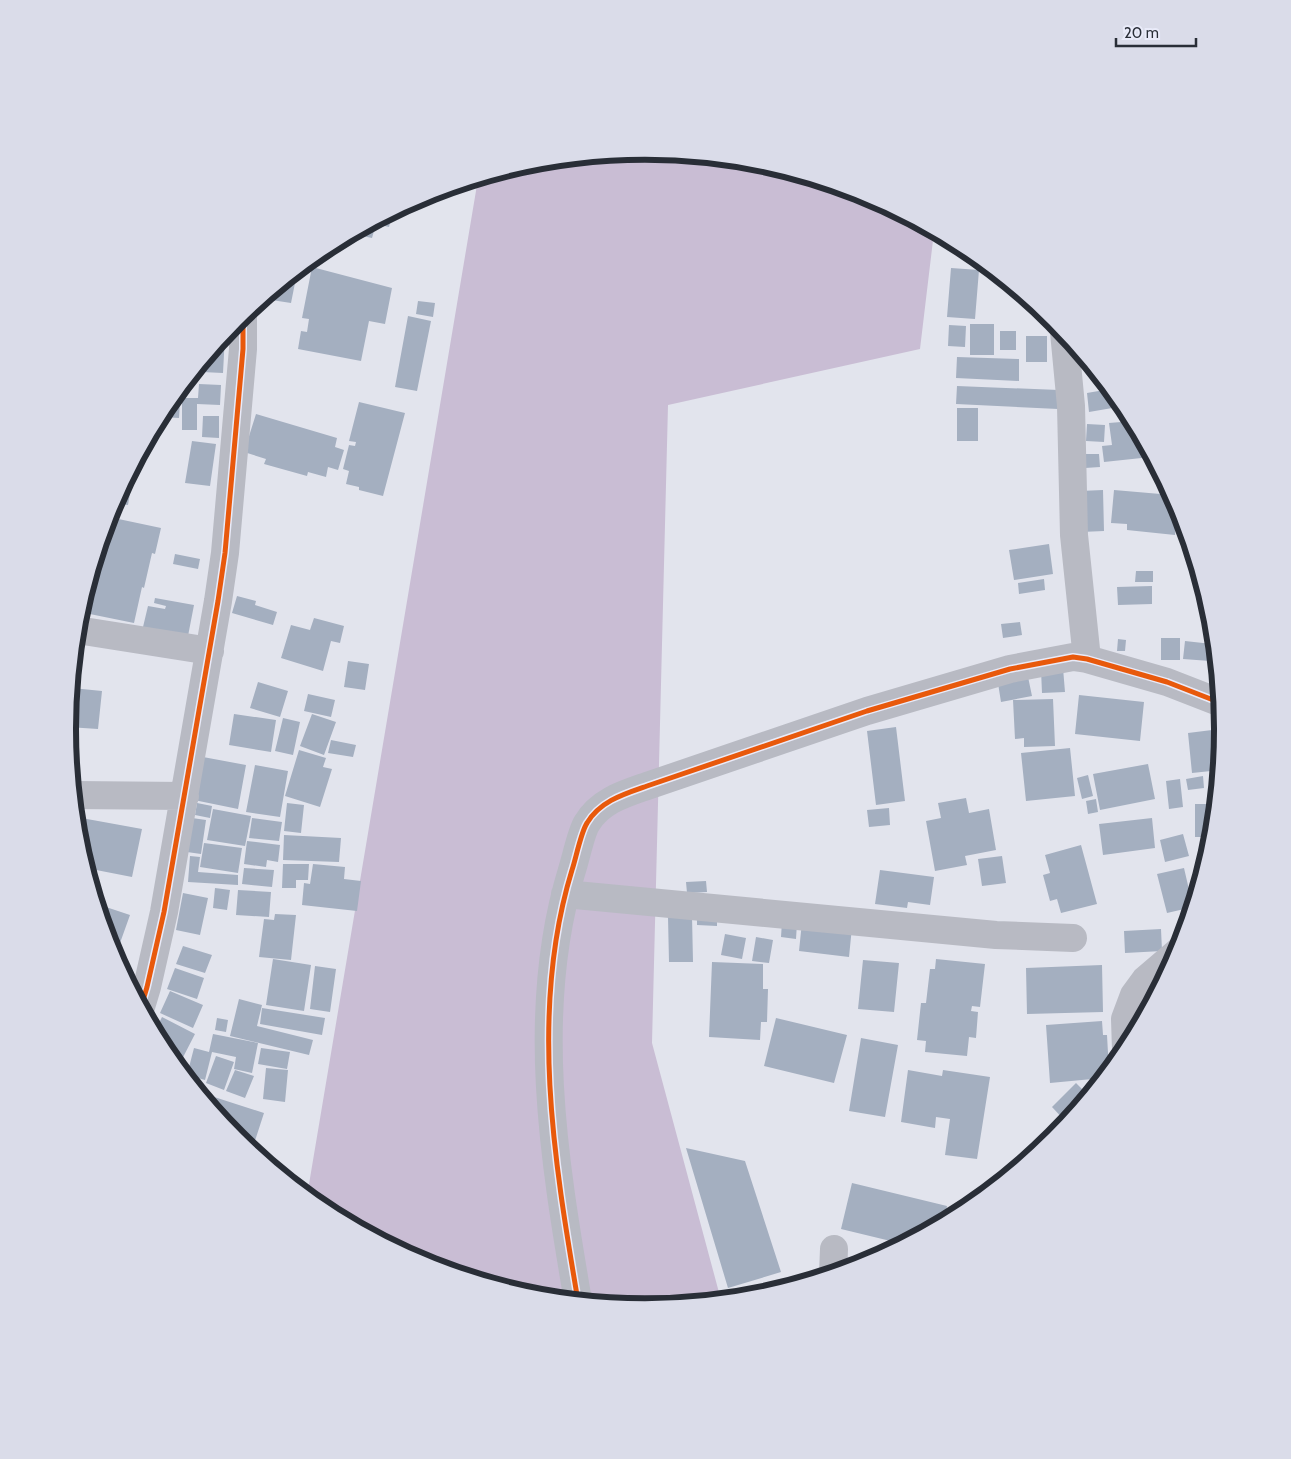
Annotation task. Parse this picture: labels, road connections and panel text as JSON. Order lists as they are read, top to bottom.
{
  "scale_bar": "20 m"
}
